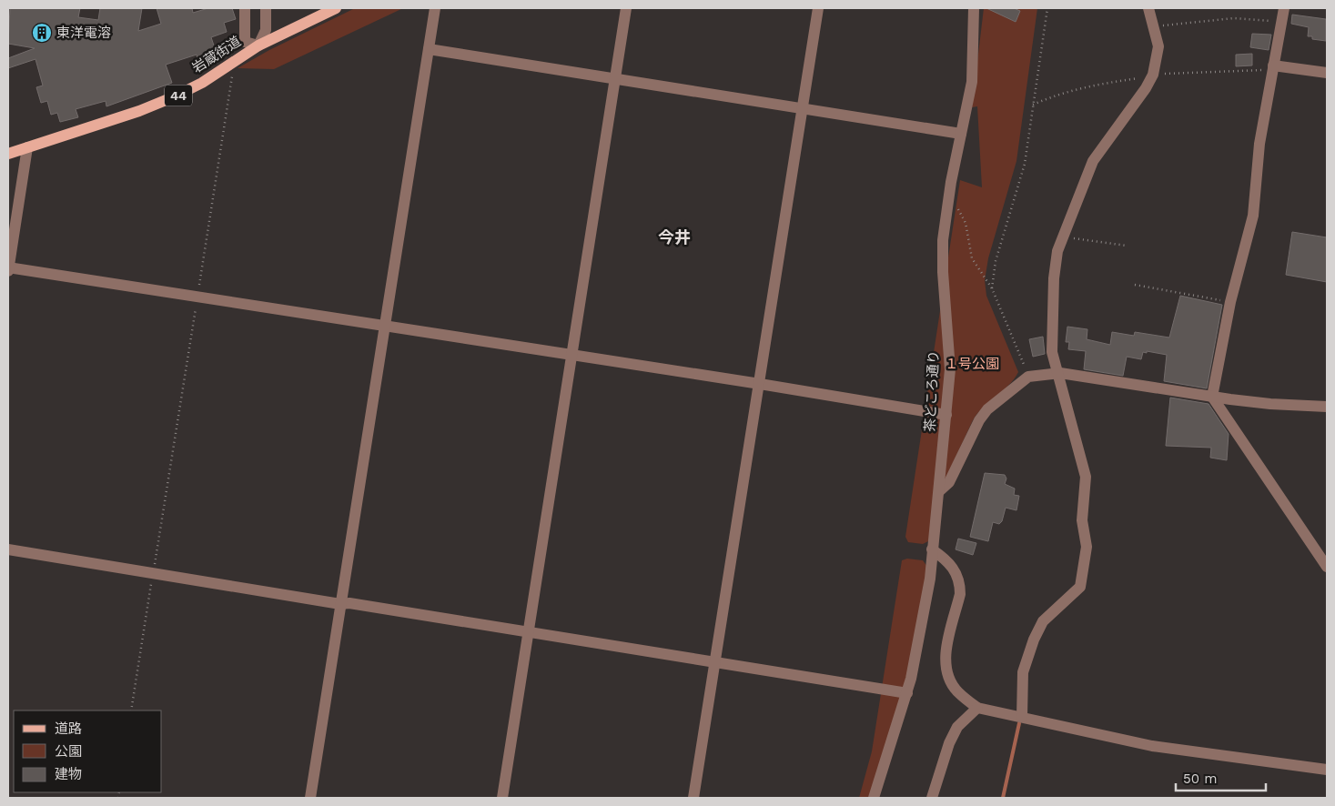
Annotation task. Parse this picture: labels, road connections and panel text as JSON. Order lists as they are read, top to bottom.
{
  "streets": {
    "main road": ["岩蔵街道", "44"],
    "street": ["茶どころ通り"]
  },
  "districts": ["今井"],
  "parks": ["１号公園"],
  "places": {
    "building": ["東洋電溶"]
  },
  "legend": ["道路", "公園", "建物"],
  "scale_bar": "50 m"
}
